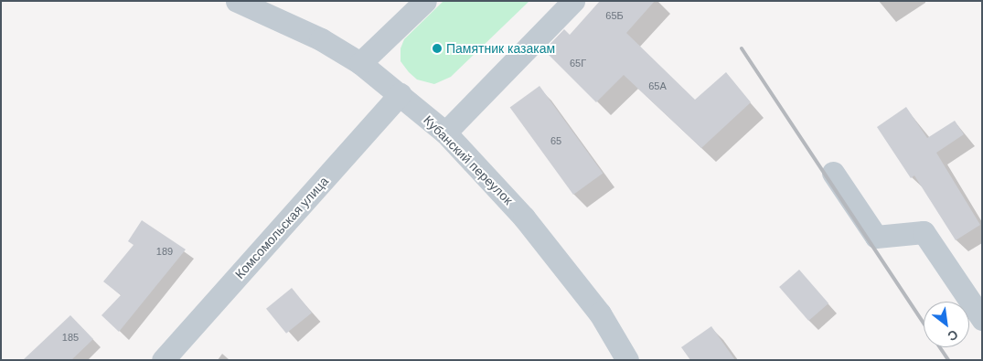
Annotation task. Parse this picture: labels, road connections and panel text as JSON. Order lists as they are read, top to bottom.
{
  "streets": {
    "street": ["Кубанский переулок", "Комсомольская улица"]
  },
  "crossings": [
    ["Кубанский переулок", "Комсомольская улица"]
  ],
  "places": ["Памятник казакам"],
  "house_numbers": [
    "65Б",
    "65Г",
    "65А",
    "65",
    "189",
    "185"
  ],
  "north": "bottom right"
}
